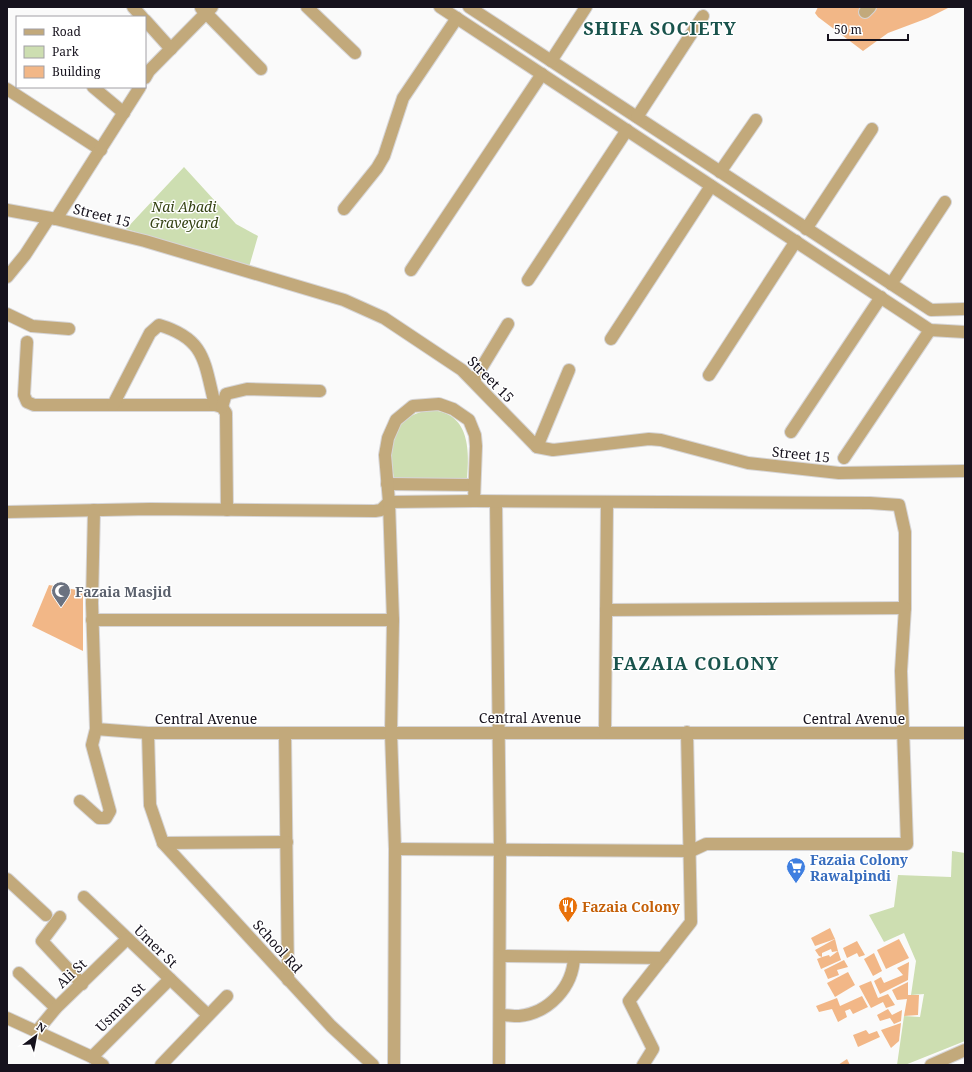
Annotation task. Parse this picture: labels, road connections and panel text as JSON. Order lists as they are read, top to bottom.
{
  "streets": {
    "street": [
      "Street 15",
      "Central Avenue",
      "Umer St",
      "School Rd",
      "Ali St",
      "Usman St"
    ]
  },
  "crossings": [
    ["Umer St", "Ali St"],
    ["Umer St", "Usman St"]
  ],
  "districts": ["SHIFA SOCIETY", "FAZAIA COLONY"],
  "parks": ["Nai Abadi Graveyard"],
  "places": {
    "mosque": ["Fazaia Masjid"],
    "supermarket": ["Fazaia Colony Rawalpindi"],
    "restaurant": ["Fazaia Colony"]
  },
  "legend": ["Road", "Park", "Building"],
  "scale_bar": "50 m",
  "north": "top right"
}
